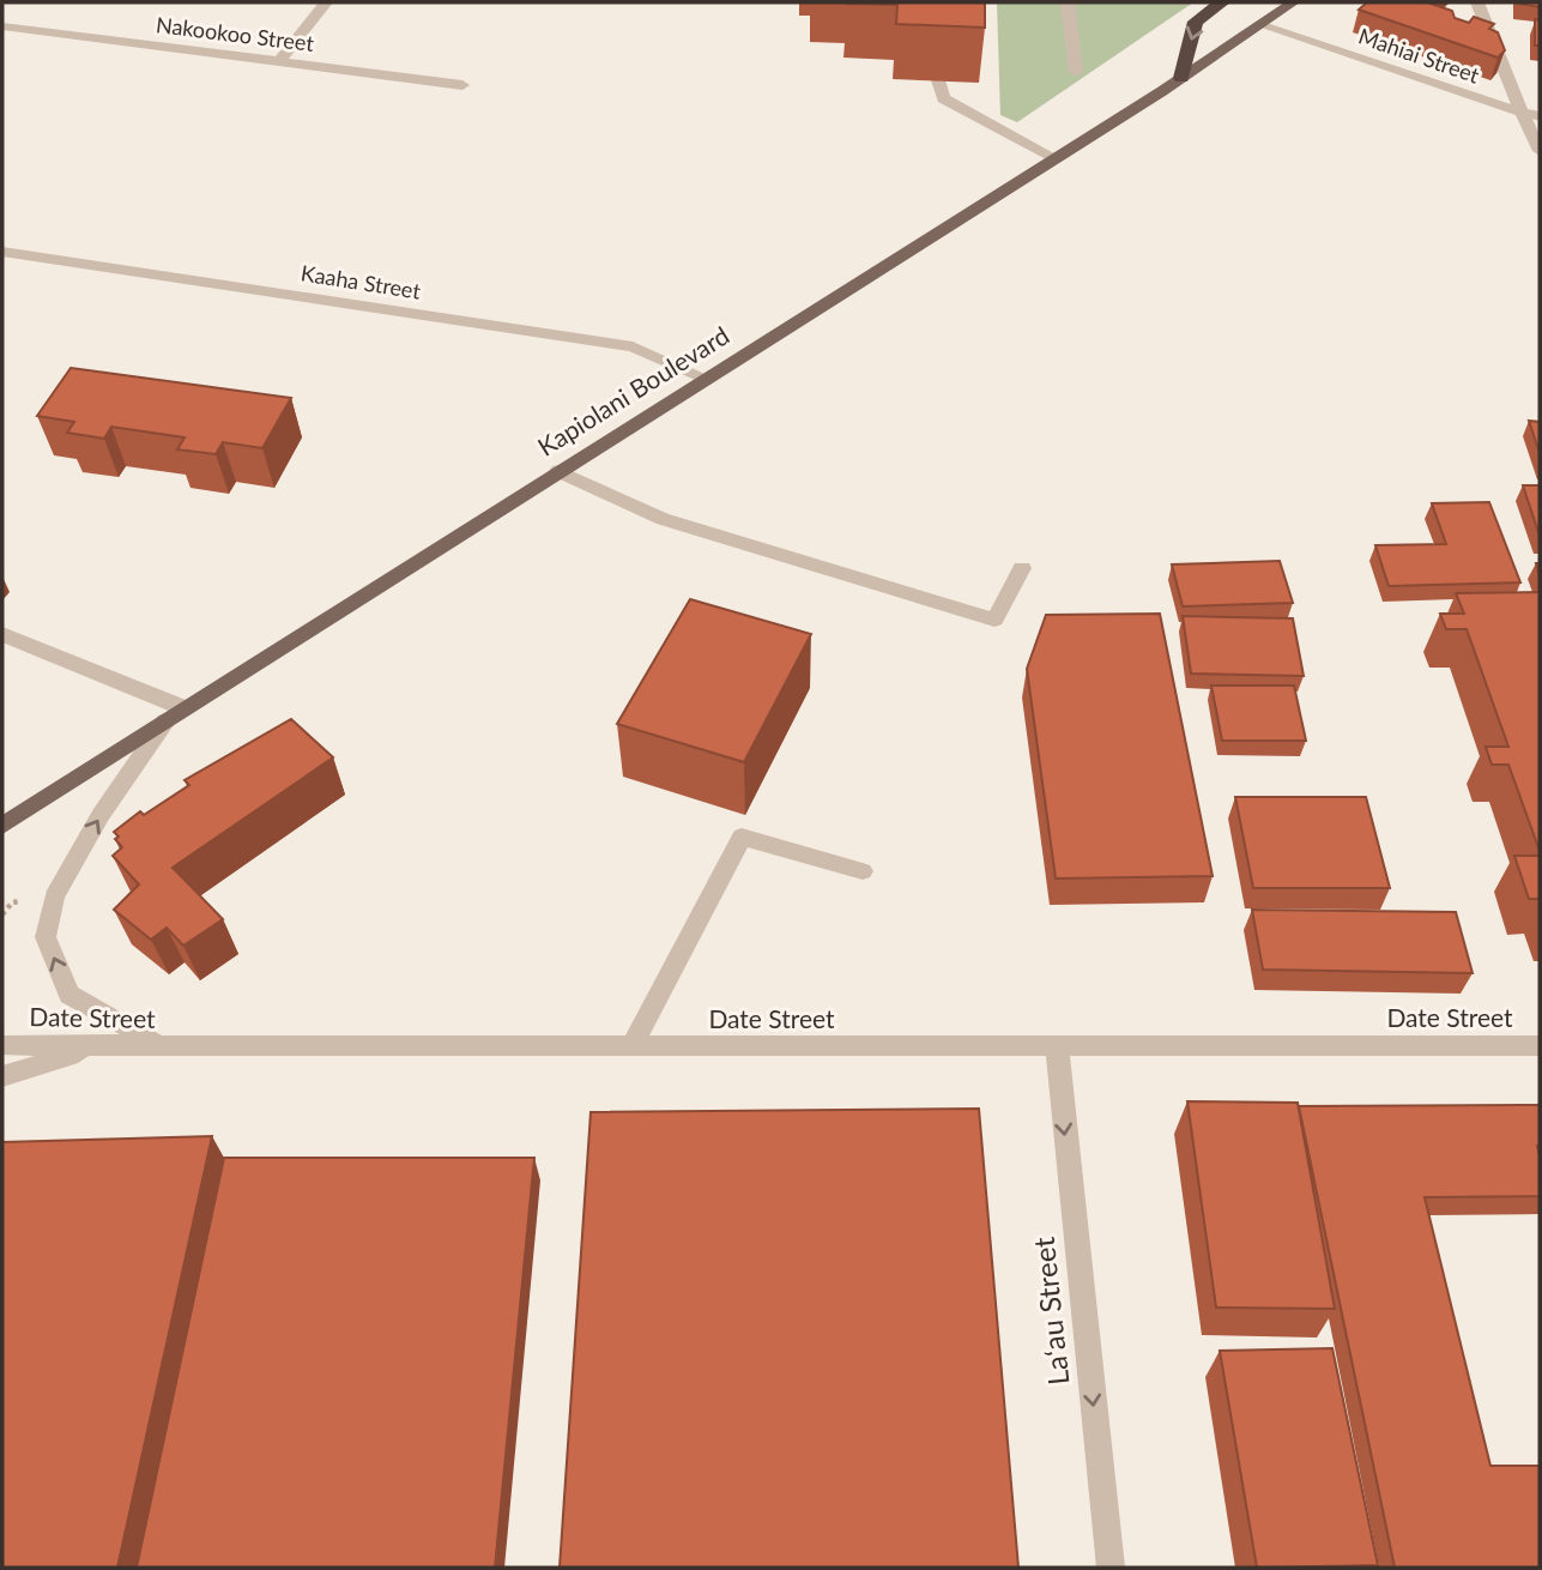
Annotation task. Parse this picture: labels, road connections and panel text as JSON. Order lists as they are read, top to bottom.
{
  "streets": {
    "main road": ["Kapiolani Boulevard"],
    "street": [
      "Nakookoo Street",
      "Mahiai Street",
      "Kaaha Street",
      "Date Street",
      "Laʻau Street"
    ]
  },
  "crossings": [
    ["Mahiai Street", "Kapiolani Boulevard"],
    ["Kaaha Street", "Kapiolani Boulevard"],
    ["Date Street", "Laʻau Street"]
  ],
  "one_way": ["Laʻau Street"]
}
